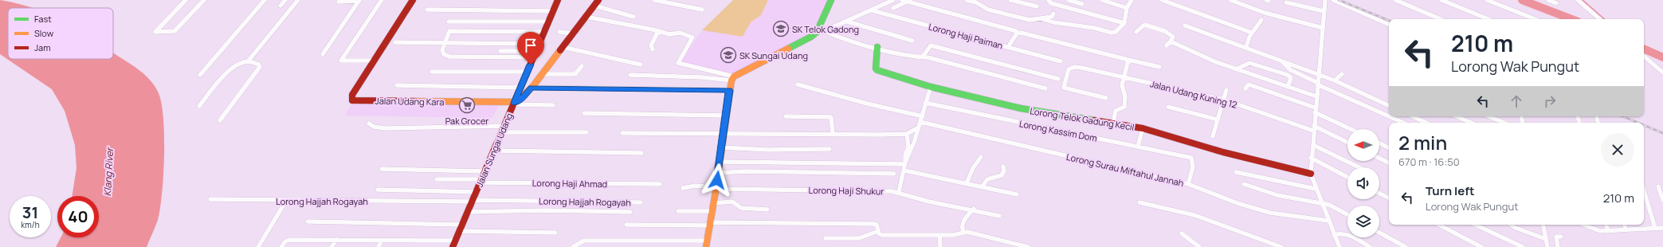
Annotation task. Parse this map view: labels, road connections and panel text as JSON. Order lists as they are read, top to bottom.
{
  "streets": {
    "street": [
      "Lorong Haji Paiman",
      "Jalan Udang Kuning 12",
      "Jalan Udang Kara",
      "Lorong Telok Gadung Kecil",
      "Lorong Kassim Dom",
      "Jalan Sungai Udang",
      "Lorong Surau Miftahul Jannah",
      "Lorong Haji Ahmad",
      "Lorong Haji Shukur",
      "Lorong Hajjah Rogayah"
    ]
  },
  "crossings": [
    ["Jalan Udang Kara", "Jalan Sungai Udang"],
    ["Lorong Kassim Dom", "Lorong Surau Miftahul Jannah"],
    ["Jalan Sungai Udang", "Lorong Haji Ahmad"],
    ["Jalan Sungai Udang", "Lorong Hajjah Rogayah"]
  ],
  "water": ["Klang River"],
  "places": {
    "school or university": ["SK Telok Gadong", "SK Sungai Udang"],
    "supermarket": ["Pak Grocer"]
  },
  "legend": ["Fast", "Slow", "Jam"],
  "north": "left",
  "page": {
    "turn": ["210 m", "Lorong Wak Pungut"],
    "heading": ["2 min", "670 m · 16:50"],
    "list": [
      {
        "name": "Turn left",
        "note": "Lorong Wak Pungut",
        "value": "210 m"
      }
    ],
    "speed": "31 km/h",
    "limit": "40"
  }
}
